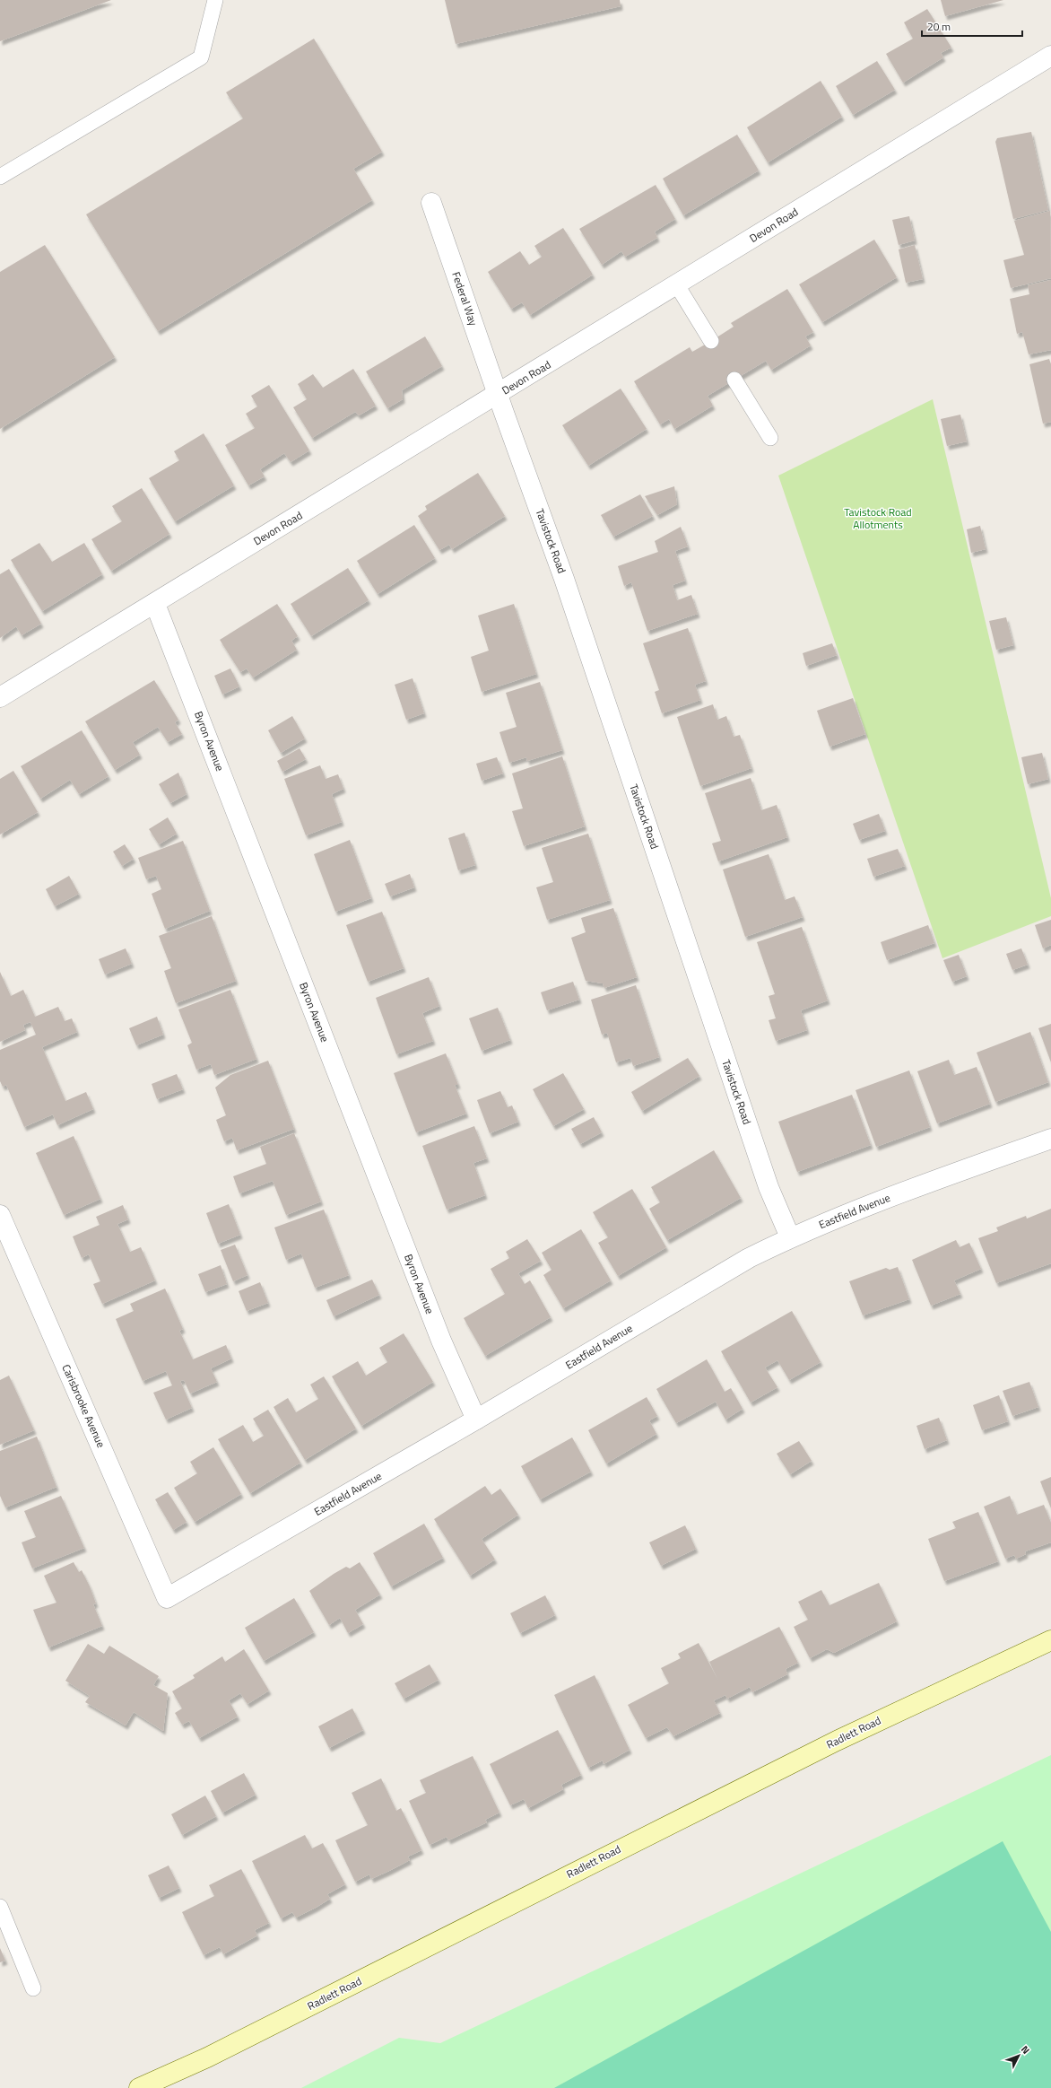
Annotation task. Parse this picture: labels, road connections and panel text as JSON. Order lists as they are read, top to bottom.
{
  "streets": {
    "street": [
      "Devon Road",
      "Federal Way",
      "Tavistock Road",
      "Byron Avenue",
      "Eastfield Avenue",
      "Carisbrooke Avenue",
      "Radlett Road"
    ]
  },
  "crossings": [
    ["Devon Road", "Federal Way"],
    ["Devon Road", "Tavistock Road"],
    ["Devon Road", "Byron Avenue"],
    ["Federal Way", "Tavistock Road"],
    ["Tavistock Road", "Eastfield Avenue"],
    ["Byron Avenue", "Eastfield Avenue"],
    ["Eastfield Avenue", "Carisbrooke Avenue"]
  ],
  "parks": ["Tavistock Road Allotments"],
  "scale_bar": "20 m",
  "north": "top right"
}
